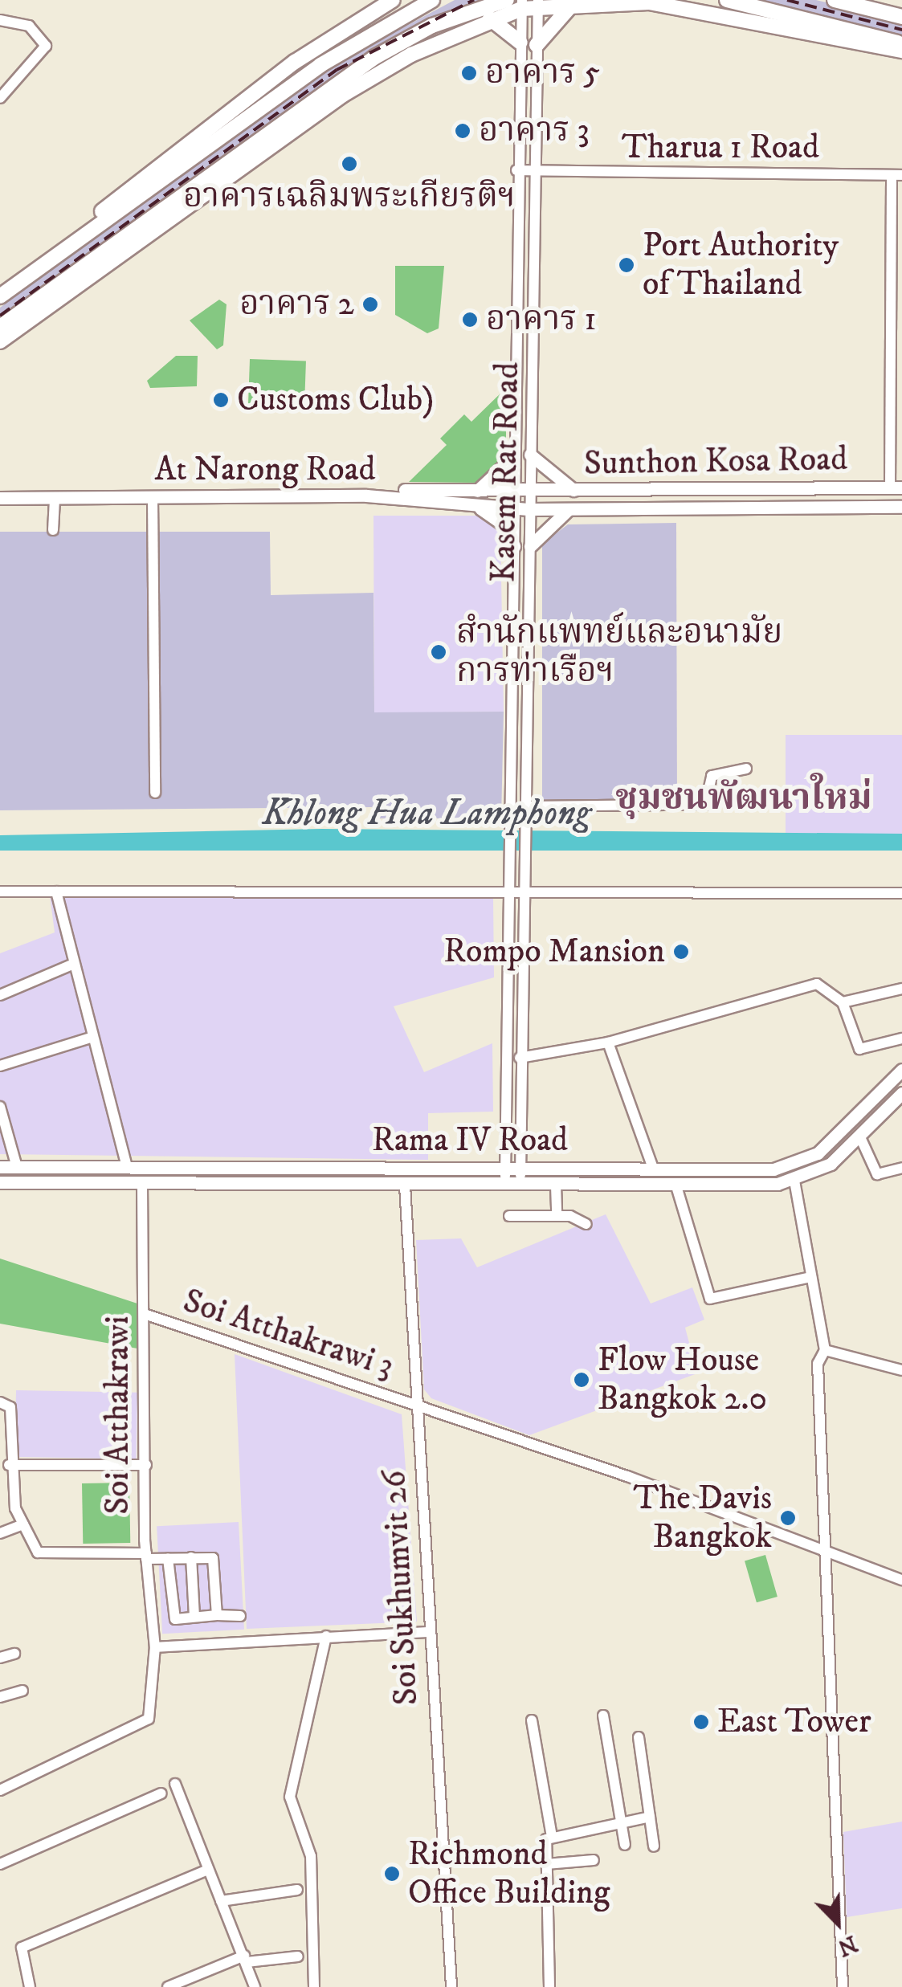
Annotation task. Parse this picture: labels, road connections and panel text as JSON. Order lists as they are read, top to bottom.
{
  "streets": {
    "main road": ["Sunthon Kosa Road", "At Narong Road", "Rama IV Road"],
    "street": [
      "Tharua 1 Road",
      "Kasem Rat Road",
      "Soi Atthakrawi 3",
      "Soi Atthakrawi",
      "Soi Sukhumvit 26"
    ]
  },
  "crossings": [
    ["Tharua 1 Road", "Kasem Rat Road"],
    ["Sunthon Kosa Road", "At Narong Road"],
    ["Sunthon Kosa Road", "Kasem Rat Road"],
    ["At Narong Road", "Kasem Rat Road"],
    ["Kasem Rat Road", "Rama IV Road"],
    ["Rama IV Road", "Soi Atthakrawi"],
    ["Rama IV Road", "Soi Sukhumvit 26"],
    ["Soi Atthakrawi 3", "Soi Atthakrawi"],
    ["Soi Atthakrawi 3", "Soi Sukhumvit 26"]
  ],
  "districts": ["ชุมชนพัฒนาใหม่"],
  "water": ["Khlong Hua Lamphong"],
  "places": [
    "อาคาร 5",
    "อาคาร 3",
    "อาคารเฉลิมพระเกียรติฯ",
    "Port Authority of Thailand",
    "อาคาร 2",
    "อาคาร 1",
    "Customs Club)",
    "สำนักแพทย์และอนามัย การท่าเรือฯ",
    "Rompo Mansion",
    "Flow House Bangkok 2.0",
    "The Davis Bangkok",
    "East Tower",
    "Richmond Office Building"
  ],
  "north": "bottom right"
}
